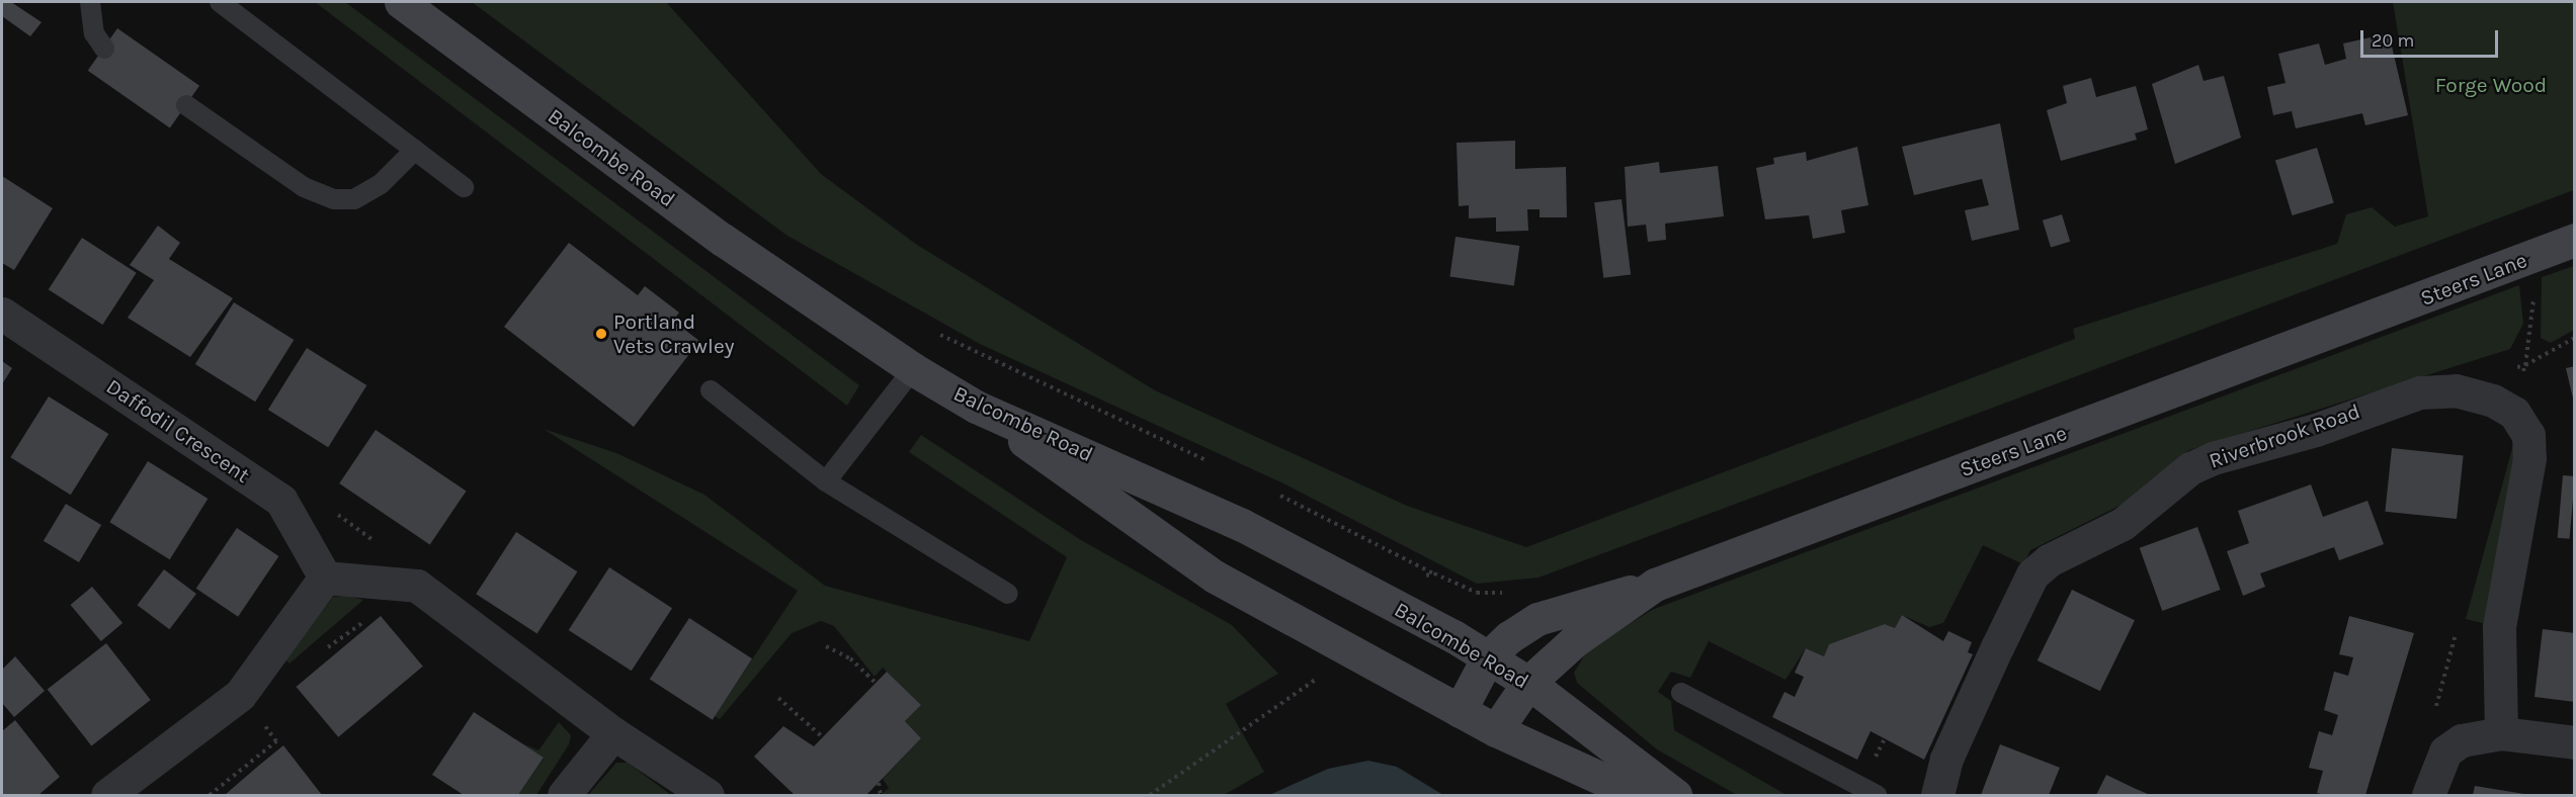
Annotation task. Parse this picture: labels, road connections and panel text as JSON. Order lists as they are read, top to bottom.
{
  "streets": {
    "main road": ["Balcombe Road", "Steers Lane"],
    "street": ["Daffodil Crescent", "Riverbrook Road"]
  },
  "crossings": [
    ["Balcombe Road", "Steers Lane"]
  ],
  "parks": ["Forge Wood"],
  "places": ["Portland Vets Crawley"],
  "scale_bar": "20 m"
}
